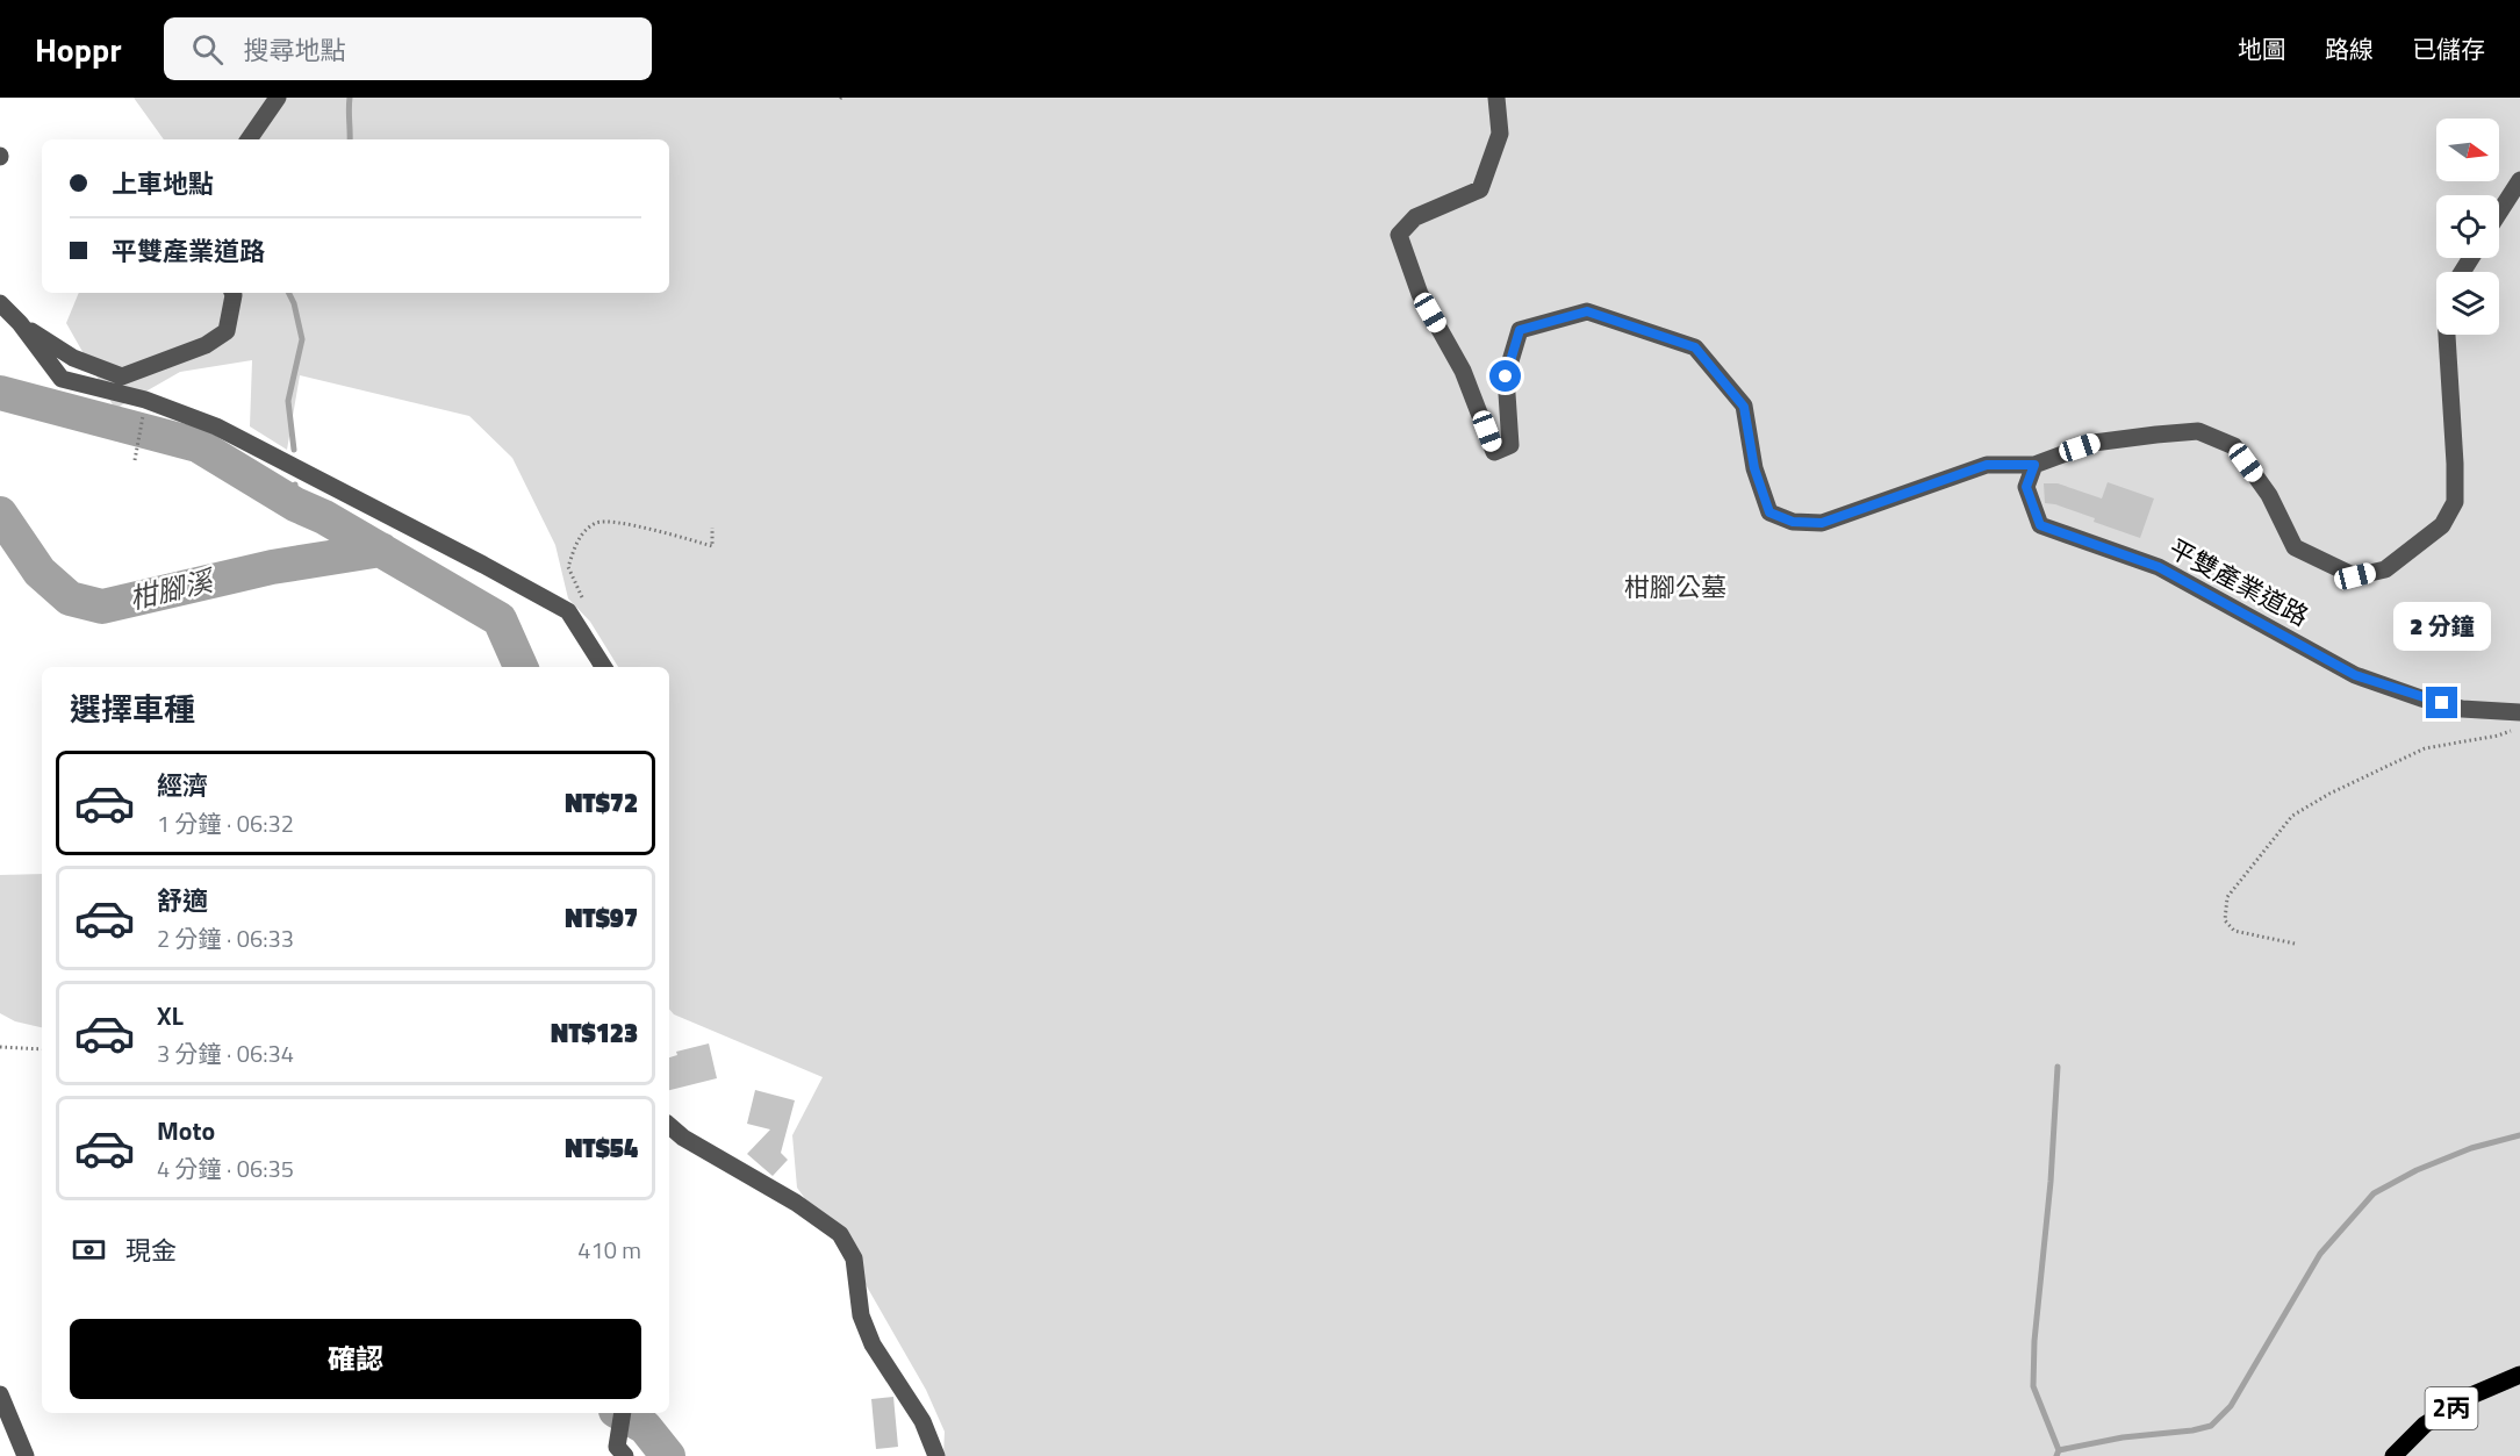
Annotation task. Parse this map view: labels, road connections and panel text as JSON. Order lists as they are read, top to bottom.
{
  "streets": {
    "main road": ["2丙"],
    "street": ["平雙產業道路"]
  },
  "water": ["柑腳溪"],
  "parks": ["柑腳公墓"],
  "north": "right",
  "page": {
    "header": "Hoppr",
    "search": "搜尋地點",
    "nav": ["地圖", "路線", "已儲存"],
    "banner": ["上車地點", "平雙產業道路"],
    "bubble": "2 分鐘",
    "heading": "選擇車種",
    "list": [
      {
        "name": "經濟",
        "note": "1 分鐘 · 06:32",
        "value": "NT$72"
      },
      {
        "name": "舒適",
        "note": "2 分鐘 · 06:33",
        "value": "NT$97"
      },
      {
        "name": "XL",
        "note": "3 分鐘 · 06:34",
        "value": "NT$123"
      },
      {
        "name": "Moto",
        "note": "4 分鐘 · 06:35",
        "value": "NT$54"
      }
    ],
    "pay": ["現金", "410 m"],
    "buttons": "確認"
  }
}
